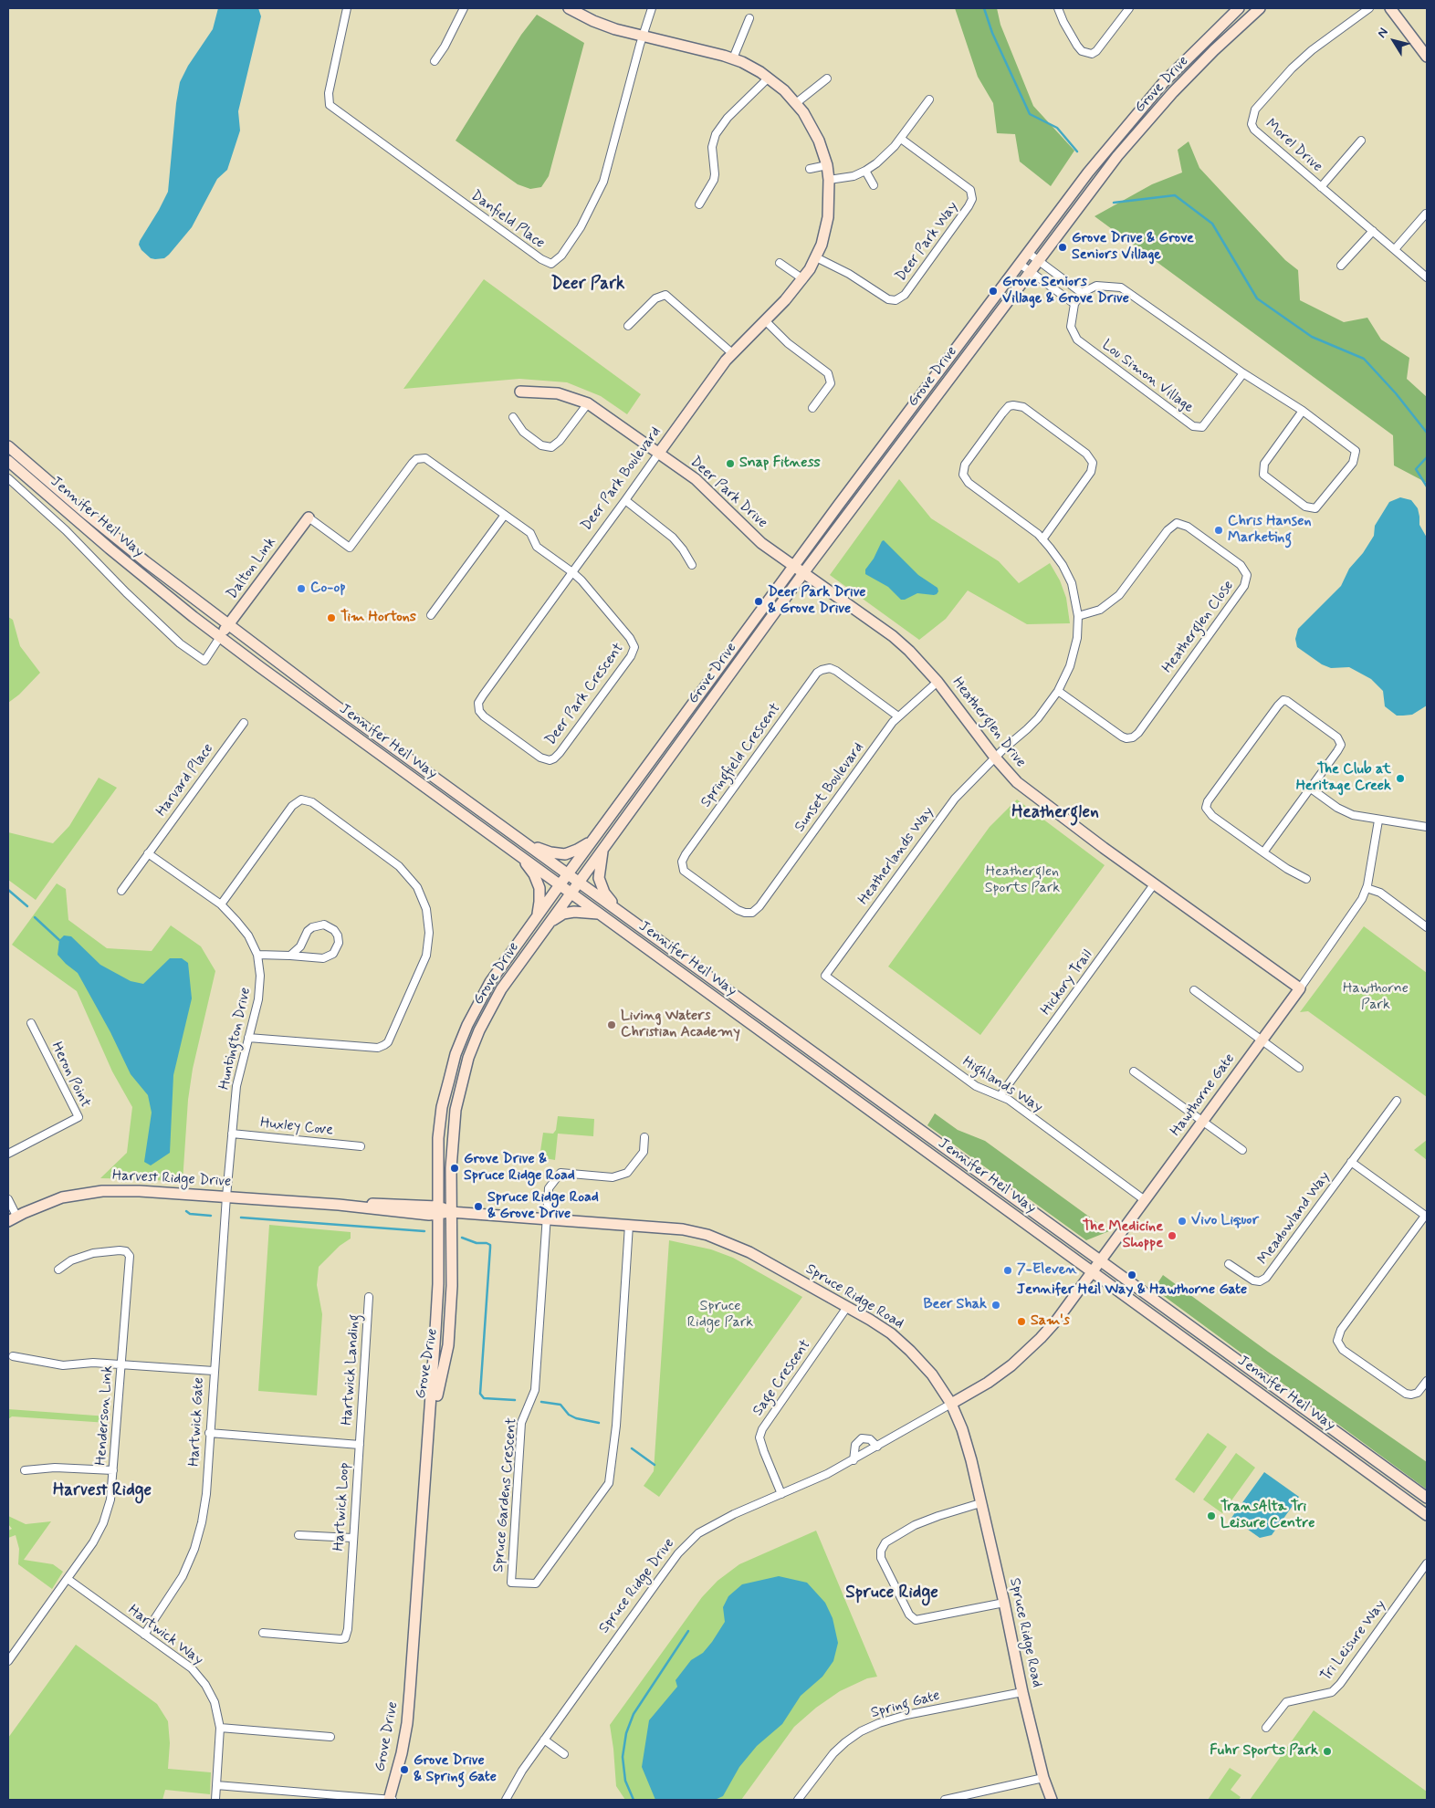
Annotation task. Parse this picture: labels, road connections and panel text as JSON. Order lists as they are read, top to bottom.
{
  "streets": {
    "main road": [
      "Grove Drive",
      "Deer Park Boulevard",
      "Deer Park Drive",
      "Jennifer Heil Way",
      "Dalton Link",
      "Heatherglen Drive",
      "Hawthorne Gate",
      "Harvest Ridge Drive",
      "Spruce Ridge Road",
      "Spruce Ridge Drive"
    ],
    "street": [
      "Morel Drive",
      "Danfield Place",
      "Deer Park Way",
      "Lou Simon Village",
      "Heatherglen Close",
      "Deer Park Crescent",
      "Springfield Crescent",
      "Harvard Place",
      "Sunset Boulevard",
      "Heatherlands Way",
      "Hickory Trail",
      "Huntington Drive",
      "Heron Point",
      "Highlands Way",
      "Huxley Cove",
      "Meadowland Way",
      "Hartwick Landing",
      "Sage Crescent",
      "Henderson Link",
      "Hartwick Gate",
      "Spruce Gardens Crescent",
      "Hartwick Loop",
      "Hartwick Way",
      "Tri Leisure Way",
      "Spring Gate"
    ]
  },
  "crossings": [
    ["Grove Drive", "Deer Park Drive"],
    ["Grove Drive", "Jennifer Heil Way"],
    ["Grove Drive", "Heatherglen Drive"],
    ["Grove Drive", "Harvest Ridge Drive"],
    ["Grove Drive", "Spruce Ridge Road"],
    ["Danfield Place", "Deer Park Boulevard"],
    ["Deer Park Way", "Deer Park Boulevard"],
    ["Deer Park Boulevard", "Deer Park Drive"],
    ["Deer Park Boulevard", "Deer Park Crescent"],
    ["Deer Park Drive", "Heatherglen Drive"],
    ["Jennifer Heil Way", "Dalton Link"],
    ["Jennifer Heil Way", "Hawthorne Gate"],
    ["Jennifer Heil Way", "Spruce Ridge Drive"],
    ["Heatherglen Close", "Heatherlands Way"],
    ["Heatherglen Drive", "Sunset Boulevard"],
    ["Heatherglen Drive", "Heatherlands Way"],
    ["Heatherglen Drive", "Hickory Trail"],
    ["Heatherglen Drive", "Hawthorne Gate"],
    ["Springfield Crescent", "Sunset Boulevard"],
    ["Harvard Place", "Huntington Drive"],
    ["Heatherlands Way", "Highlands Way"],
    ["Hickory Trail", "Highlands Way"],
    ["Huntington Drive", "Huxley Cove"],
    ["Huntington Drive", "Harvest Ridge Drive"],
    ["Huntington Drive", "Hartwick Gate"],
    ["Highlands Way", "Hawthorne Gate"],
    ["Hawthorne Gate", "Spruce Ridge Drive"],
    ["Harvest Ridge Drive", "Spruce Ridge Road"],
    ["Harvest Ridge Drive", "Hartwick Gate"],
    ["Spruce Ridge Road", "Sage Crescent"],
    ["Spruce Ridge Road", "Spruce Gardens Crescent"],
    ["Spruce Ridge Road", "Spruce Ridge Drive"],
    ["Spruce Ridge Road", "Spring Gate"],
    ["Hartwick Landing", "Hartwick Loop"],
    ["Sage Crescent", "Spruce Ridge Drive"],
    ["Henderson Link", "Hartwick Way"],
    ["Hartwick Gate", "Hartwick Loop"],
    ["Hartwick Gate", "Hartwick Way"]
  ],
  "districts": [
    "Deer Park",
    "Heatherglen",
    "Harvest Ridge",
    "Spruce Ridge"
  ],
  "parks": ["Heatherglen Sports Park", "Hawthorne Park", "Spruce Ridge Park"],
  "places": [
    "Grove Drive & Grove Seniors Village",
    "Grove Seniors Village & Grove Drive",
    "Snap Fitness",
    "Chris Hansen Marketing",
    "Co-op",
    "Deer Park Drive & Grove Drive",
    "Tim Hortons",
    "The Club at Heritage Creek",
    "Living Waters Christian Academy",
    "Grove Drive & Spruce Ridge Road",
    "Spruce Ridge Road & Grove Drive",
    "Vivo Liquor",
    "The Medicine Shoppe",
    "7-Eleven",
    "Jennifer Heil Way & Hawthorne Gate",
    "Beer Shak",
    "Sam's",
    "TransAlta Tri Leisure Centre",
    "Fuhr Sports Park",
    "Grove Drive & Spring Gate"
  ],
  "north": "top left"
}
